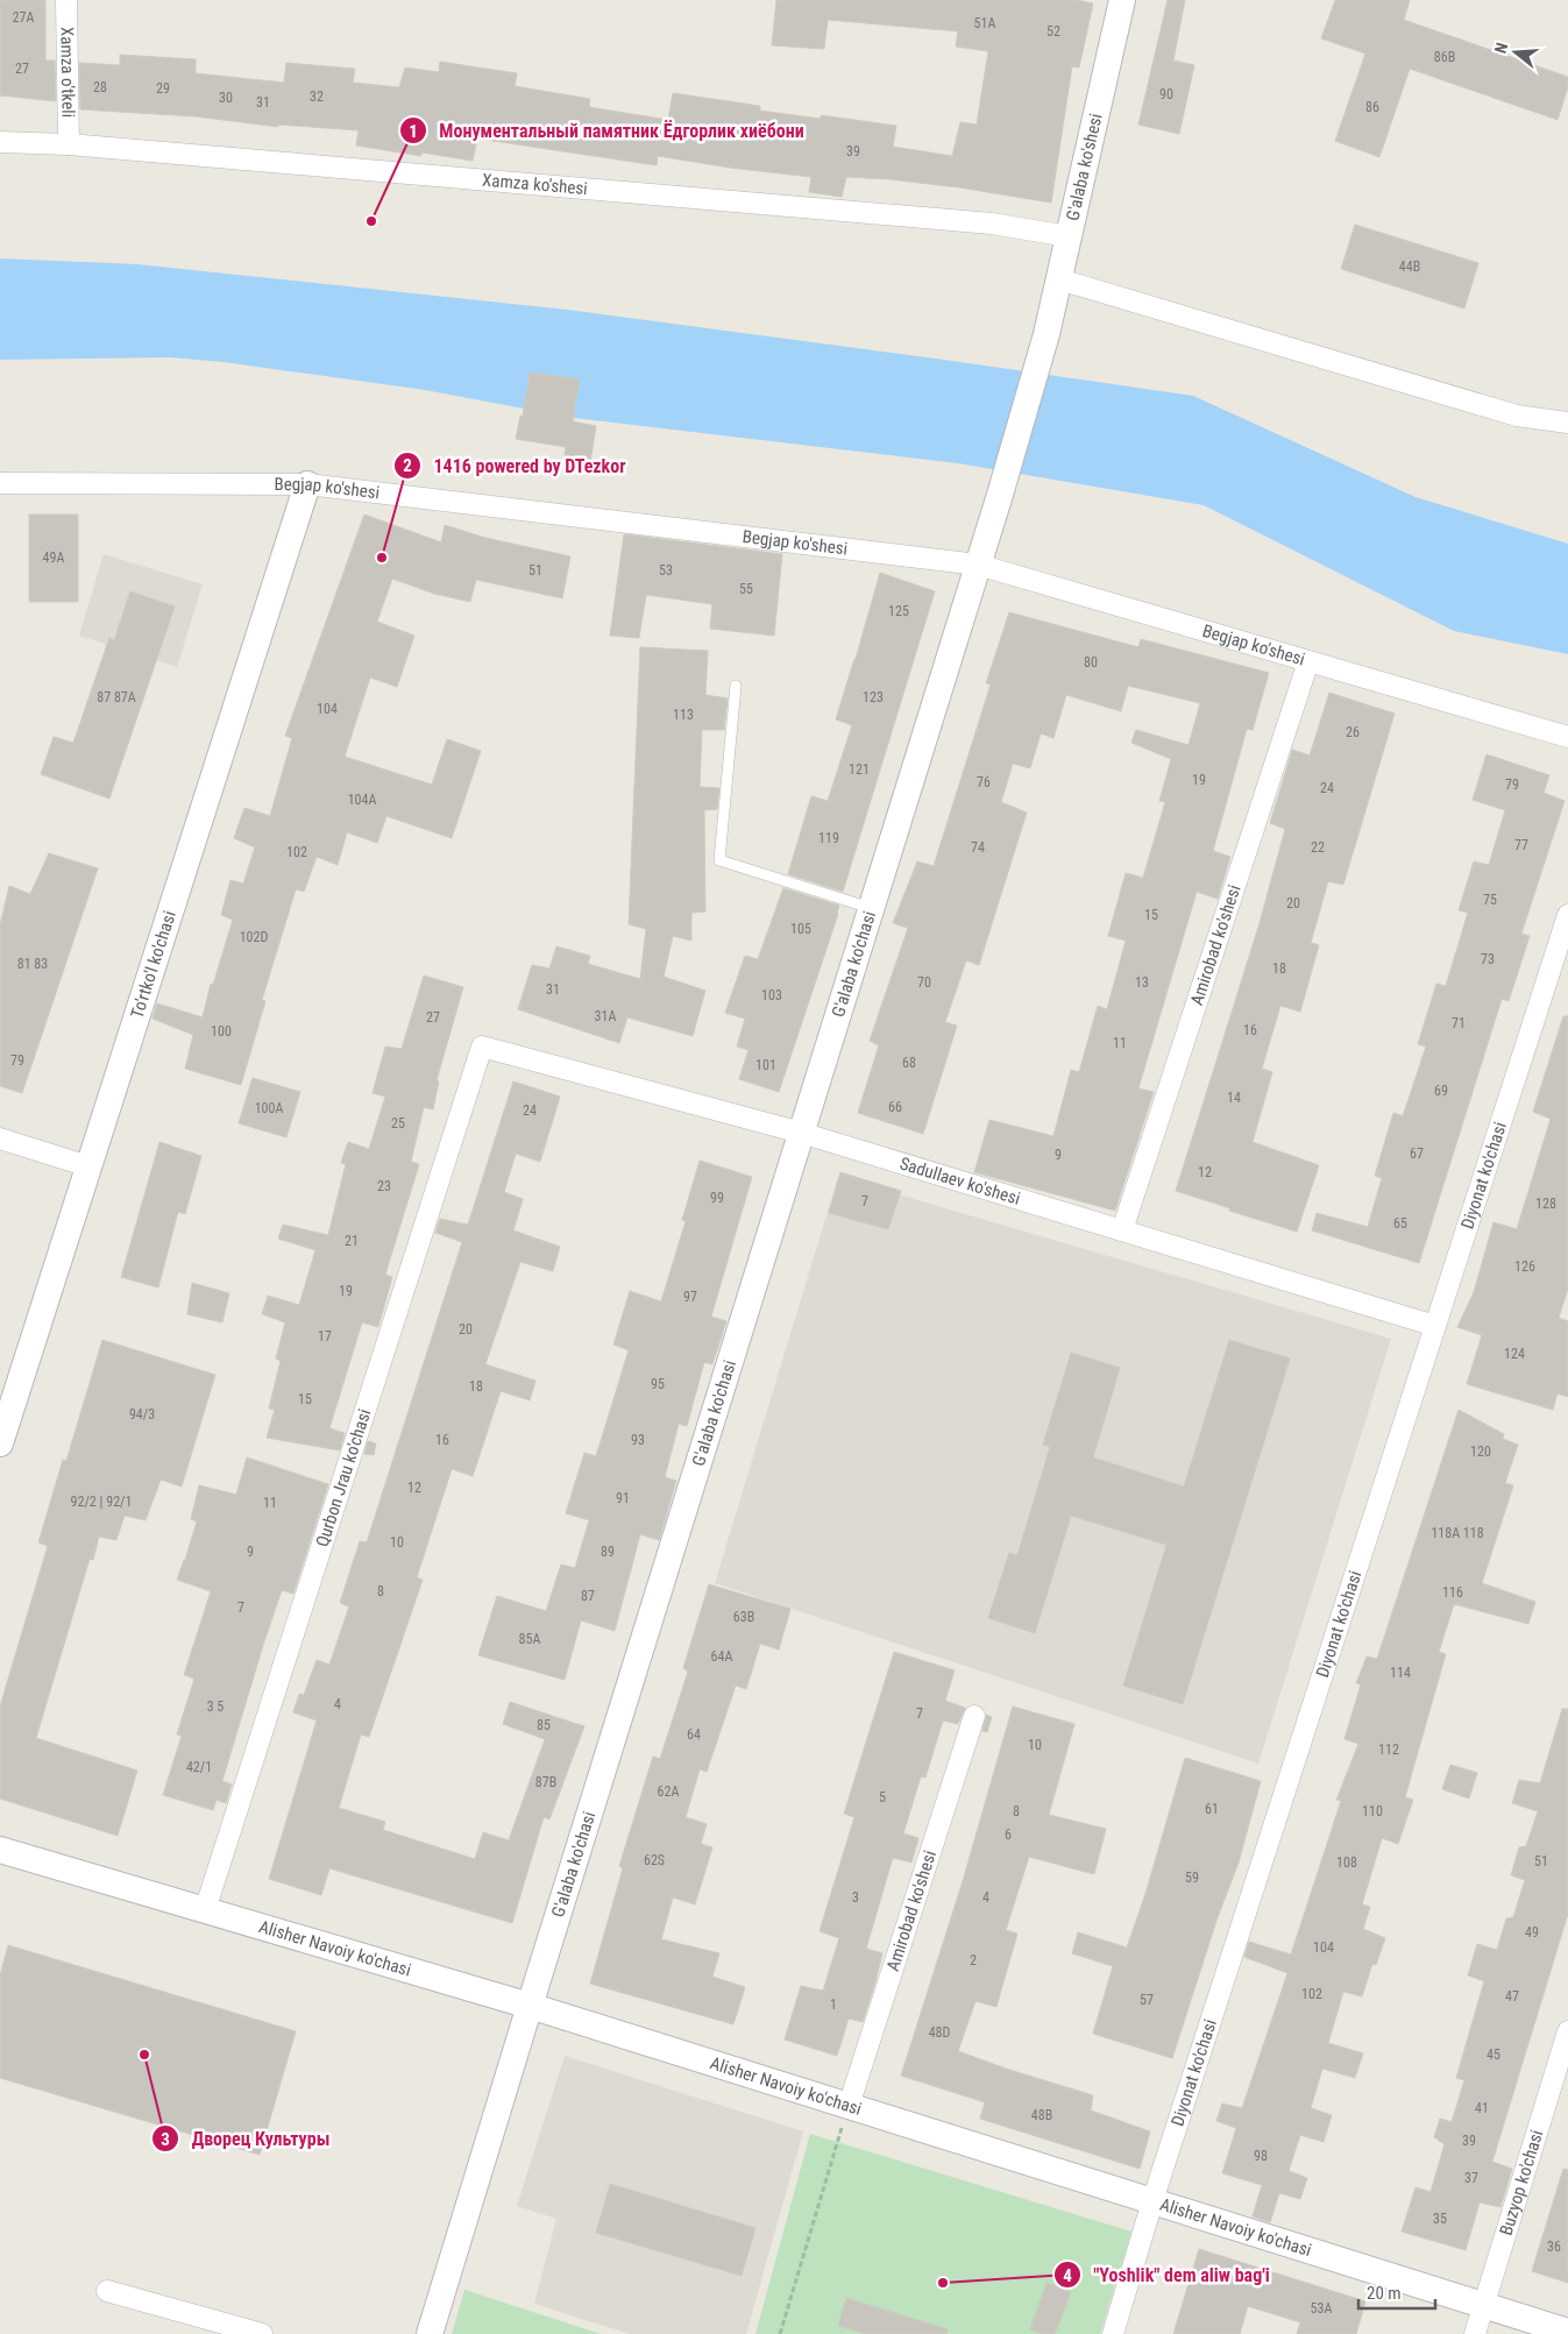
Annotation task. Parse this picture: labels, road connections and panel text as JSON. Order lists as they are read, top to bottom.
{
  "streets": {
    "street": [
      "Xamza o'tkeli",
      "G'alaba ko'shesi",
      "Xamza ko'shesi",
      "Begjap ko'shesi",
      "Amirobad ko'shesi",
      "To'rtko'l ko'chasi",
      "G'alaba ko'chasi",
      "Diyonat ko'chasi",
      "Sadullaev ko'shesi",
      "Qurbon Jrau ko'chasi",
      "Alisher Navoiy ko'chasi",
      "Buzyop ko'chasi"
    ]
  },
  "crossings": [
    ["Xamza o'tkeli", "Xamza ko'shesi"],
    ["G'alaba ko'shesi", "Xamza ko'shesi"],
    ["G'alaba ko'shesi", "G'alaba ko'chasi"],
    ["Begjap ko'shesi", "Amirobad ko'shesi"],
    ["Begjap ko'shesi", "To'rtko'l ko'chasi"],
    ["Begjap ko'shesi", "G'alaba ko'chasi"],
    ["Amirobad ko'shesi", "Sadullaev ko'shesi"],
    ["Amirobad ko'shesi", "Alisher Navoiy ko'chasi"],
    ["G'alaba ko'chasi", "Sadullaev ko'shesi"],
    ["G'alaba ko'chasi", "Alisher Navoiy ko'chasi"],
    ["Diyonat ko'chasi", "Sadullaev ko'shesi"],
    ["Diyonat ko'chasi", "Alisher Navoiy ko'chasi"],
    ["Sadullaev ko'shesi", "Qurbon Jrau ko'chasi"],
    ["Qurbon Jrau ko'chasi", "Alisher Navoiy ko'chasi"],
    ["Alisher Navoiy ko'chasi", "Buzyop ko'chasi"]
  ],
  "places": [
    "Монументальный памятник Ёдгорлик хиёбони",
    "1416 powered by DTezkor",
    "Дворец Культуры",
    "\"Yoshlik\" dem aliw bag'i"
  ],
  "house_numbers": [
    "27A",
    "51A",
    "52",
    "86B",
    "27",
    "28",
    "29",
    "90",
    "32",
    "30",
    "31",
    "86",
    "39",
    "44B",
    "49A",
    "51",
    "53",
    "55",
    "125",
    "80",
    "87 87A",
    "123",
    "104",
    "113",
    "26",
    "121",
    "19",
    "76",
    "79",
    "24",
    "104A",
    "119",
    "77",
    "74",
    "22",
    "102",
    "75",
    "20",
    "15",
    "105",
    "102D",
    "73",
    "81 83",
    "18",
    "70",
    "13",
    "31",
    "103",
    "31A",
    "27",
    "71",
    "16",
    "100",
    "11",
    "79",
    "68",
    "101",
    "69",
    "14",
    "66",
    "100A",
    "24",
    "25",
    "67",
    "9",
    "12",
    "23",
    "99",
    "7",
    "128",
    "65",
    "21",
    "126",
    "19",
    "97",
    "20",
    "17",
    "124",
    "95",
    "18",
    "15",
    "94/3",
    "16",
    "93",
    "120",
    "12",
    "91",
    "92/2 | 92/1",
    "11",
    "118A 118",
    "10",
    "9",
    "89",
    "8",
    "116",
    "87",
    "7",
    "63B",
    "85A",
    "64A",
    "114",
    "4",
    "3 5",
    "7",
    "85",
    "64",
    "10",
    "112",
    "42/1",
    "87B",
    "62A",
    "5",
    "61",
    "8",
    "110",
    "6",
    "62S",
    "51",
    "108",
    "59",
    "3",
    "4",
    "49",
    "104",
    "2",
    "102",
    "47",
    "57",
    "1",
    "48D",
    "45",
    "41",
    "48B",
    "39",
    "98",
    "37",
    "35",
    "36",
    "53A"
  ],
  "scale_bar": "20 m",
  "north": "left"
}
